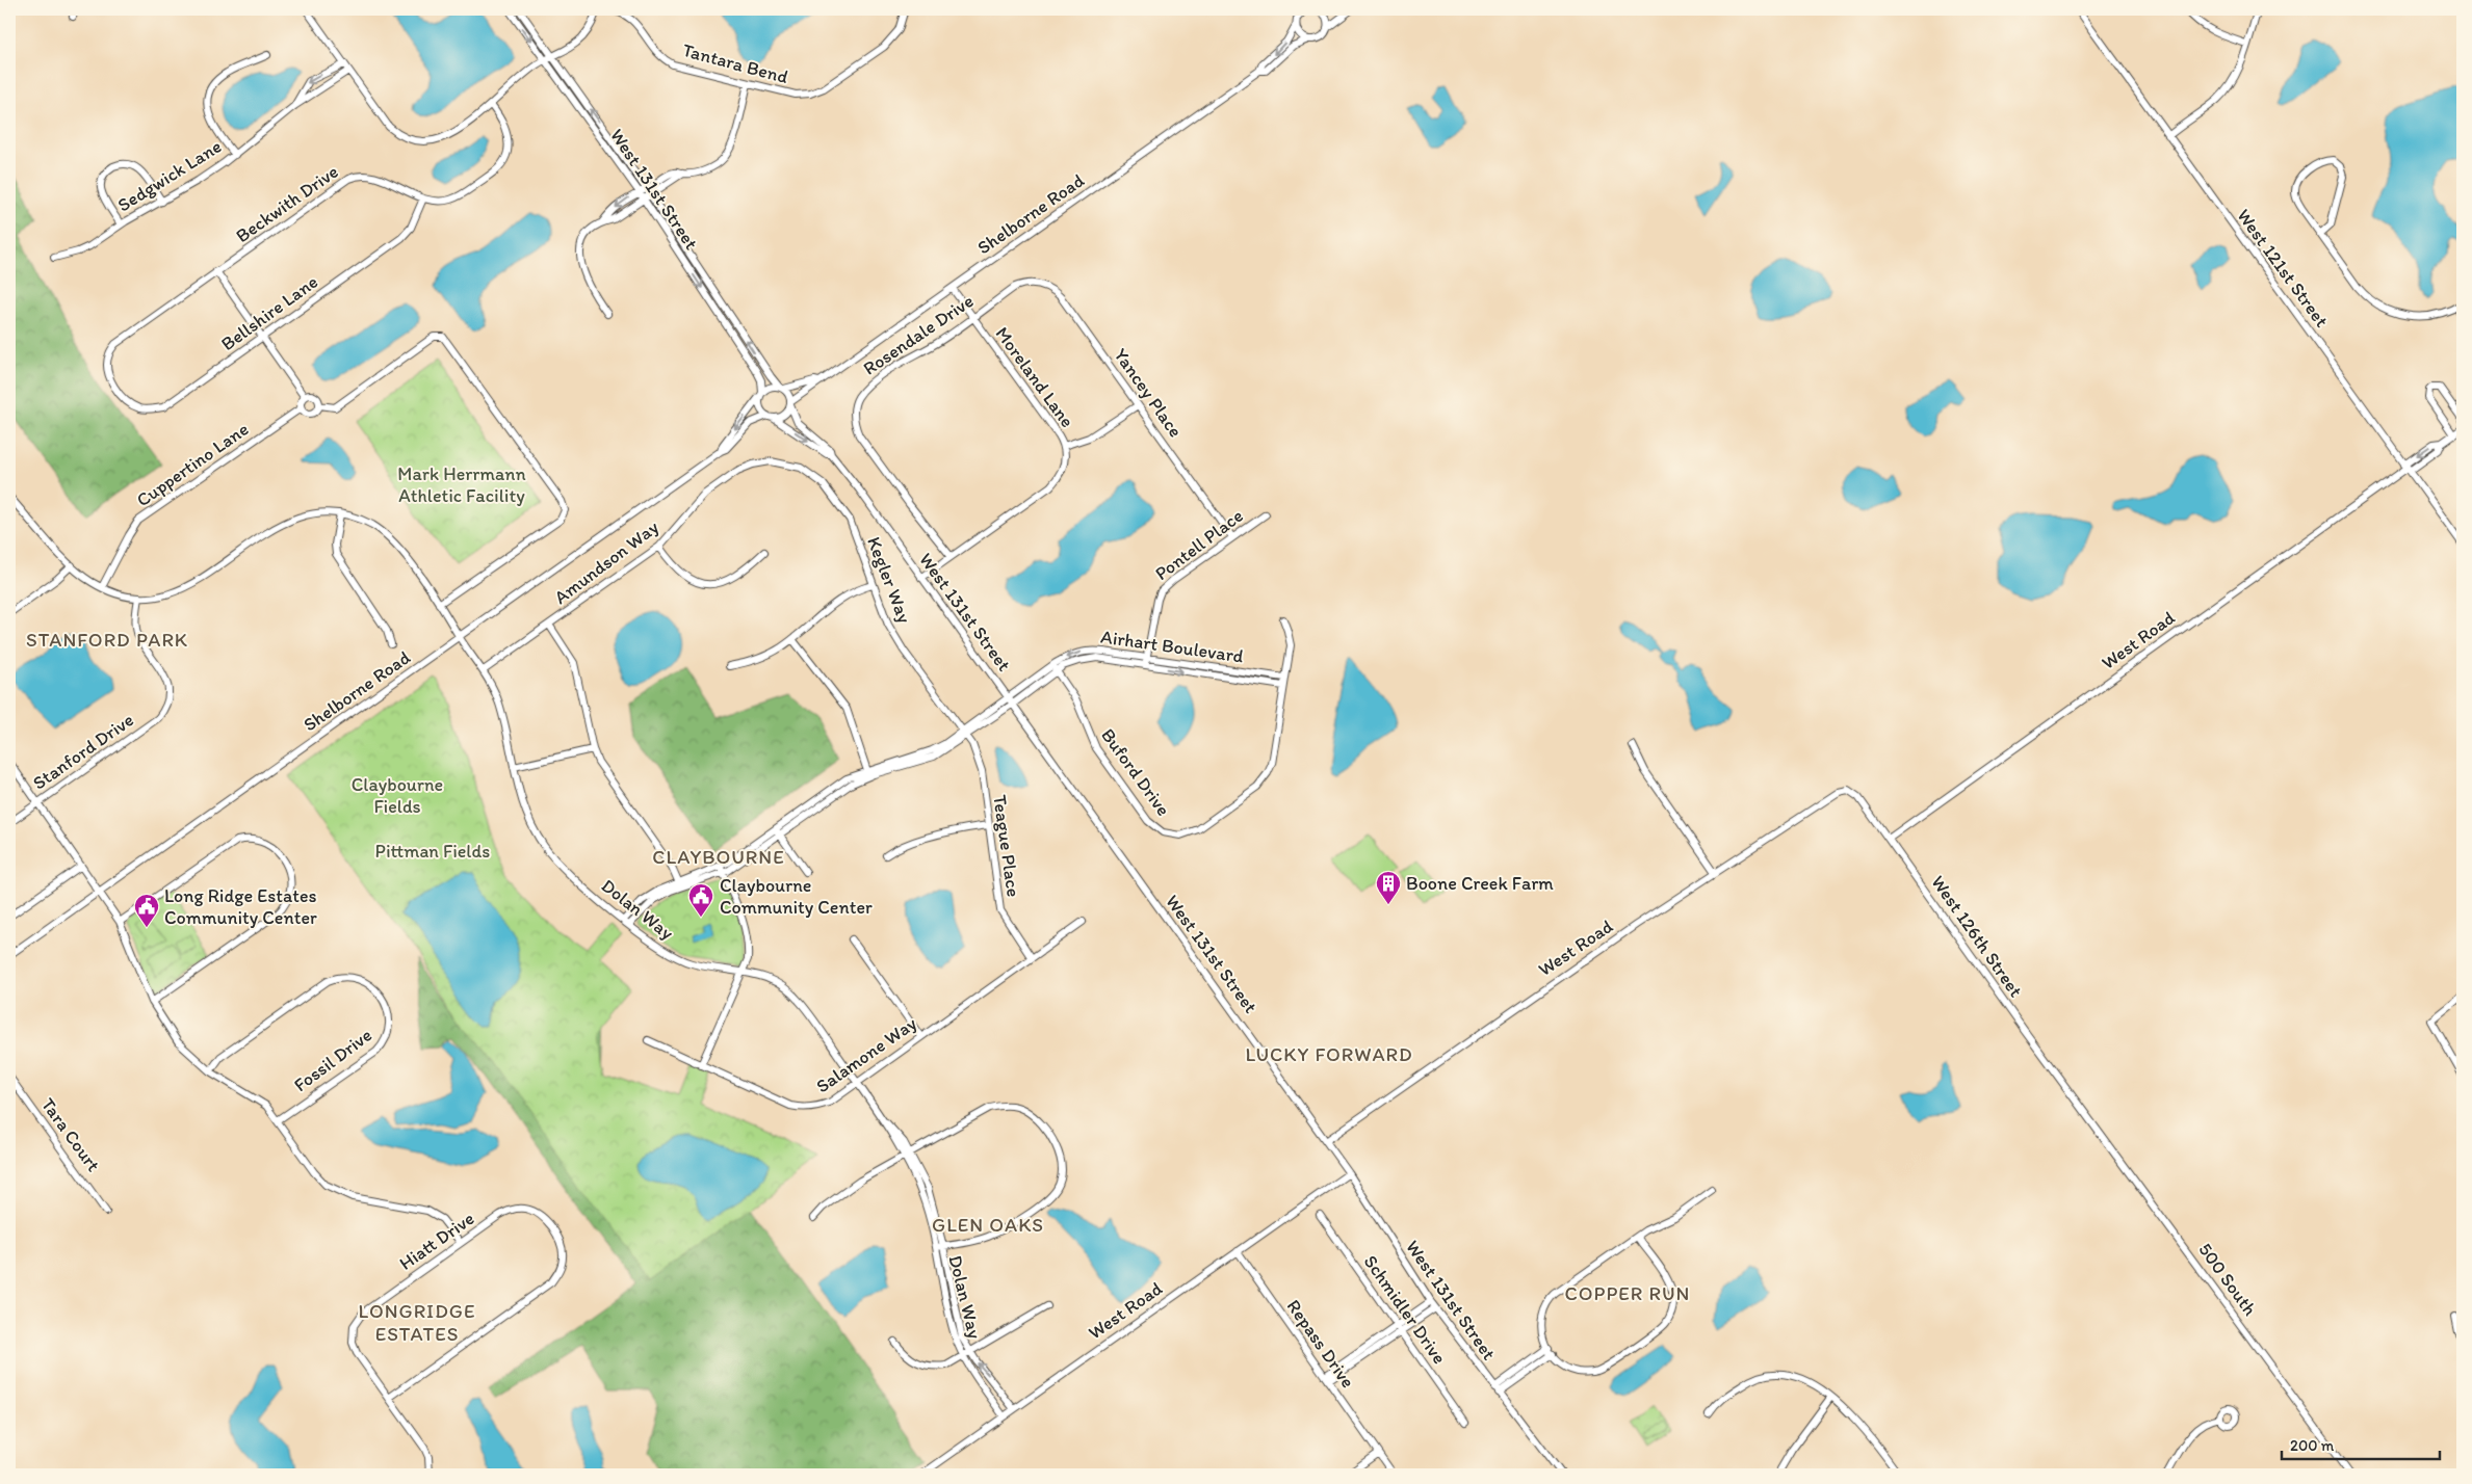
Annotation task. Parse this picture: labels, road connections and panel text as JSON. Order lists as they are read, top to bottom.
{
  "streets": {
    "street": [
      "Tantara Bend",
      "Sedgwick Lane",
      "West 131st Street",
      "Beckwith Drive",
      "Shelborne Road",
      "West 121st Street",
      "Bellshire Lane",
      "Rosendale Drive",
      "Moreland Lane",
      "Yancey Place",
      "Cuppertino Lane",
      "Pontell Place",
      "Amundson Way",
      "Kegler Way",
      "West Road",
      "Airhart Boulevard",
      "Stanford Drive",
      "Buford Drive",
      "Teague Place",
      "Dolan Way",
      "West 126th Street",
      "Salamone Way",
      "Fossil Drive",
      "Tara Court",
      "Hiatt Drive",
      "500 South",
      "Schmidler Drive",
      "Repass Drive"
    ]
  },
  "crossings": [
    ["West 131st Street", "Shelborne Road"],
    ["West 131st Street", "Moreland Lane"],
    ["West 131st Street", "West Road"],
    ["West 131st Street", "Airhart Boulevard"],
    ["Beckwith Drive", "Bellshire Lane"],
    ["Shelborne Road", "Moreland Lane"],
    ["Shelborne Road", "Dolan Way"],
    ["West 121st Street", "West Road"],
    ["Rosendale Drive", "Moreland Lane"],
    ["Rosendale Drive", "Yancey Place"],
    ["Yancey Place", "Pontell Place"],
    ["Cuppertino Lane", "Dolan Way"],
    ["Pontell Place", "Airhart Boulevard"],
    ["Amundson Way", "Kegler Way"],
    ["Amundson Way", "Dolan Way"],
    ["Kegler Way", "Airhart Boulevard"],
    ["Kegler Way", "Teague Place"],
    ["West Road", "Dolan Way"],
    ["West Road", "West 126th Street"],
    ["West Road", "Repass Drive"],
    ["Airhart Boulevard", "Buford Drive"],
    ["Airhart Boulevard", "Teague Place"],
    ["Stanford Drive", "Dolan Way"],
    ["Teague Place", "Salamone Way"],
    ["Dolan Way", "Salamone Way"],
    ["West 126th Street", "500 South"]
  ],
  "districts": [
    "STANFORD PARK",
    "CLAYBOURNE",
    "LUCKY FORWARD",
    "GLEN OAKS",
    "COPPER RUN",
    "LONGRIDGE ESTATES"
  ],
  "parks": ["Mark Herrmann Athletic Facility", "Claybourne Fields", "Pittman Fields"],
  "places": {
    "building": ["Boone Creek Farm"],
    "public building": ["Claybourne Community Center", "Long Ridge Estates Community Center"]
  },
  "scale_bar": "200 m"
}
